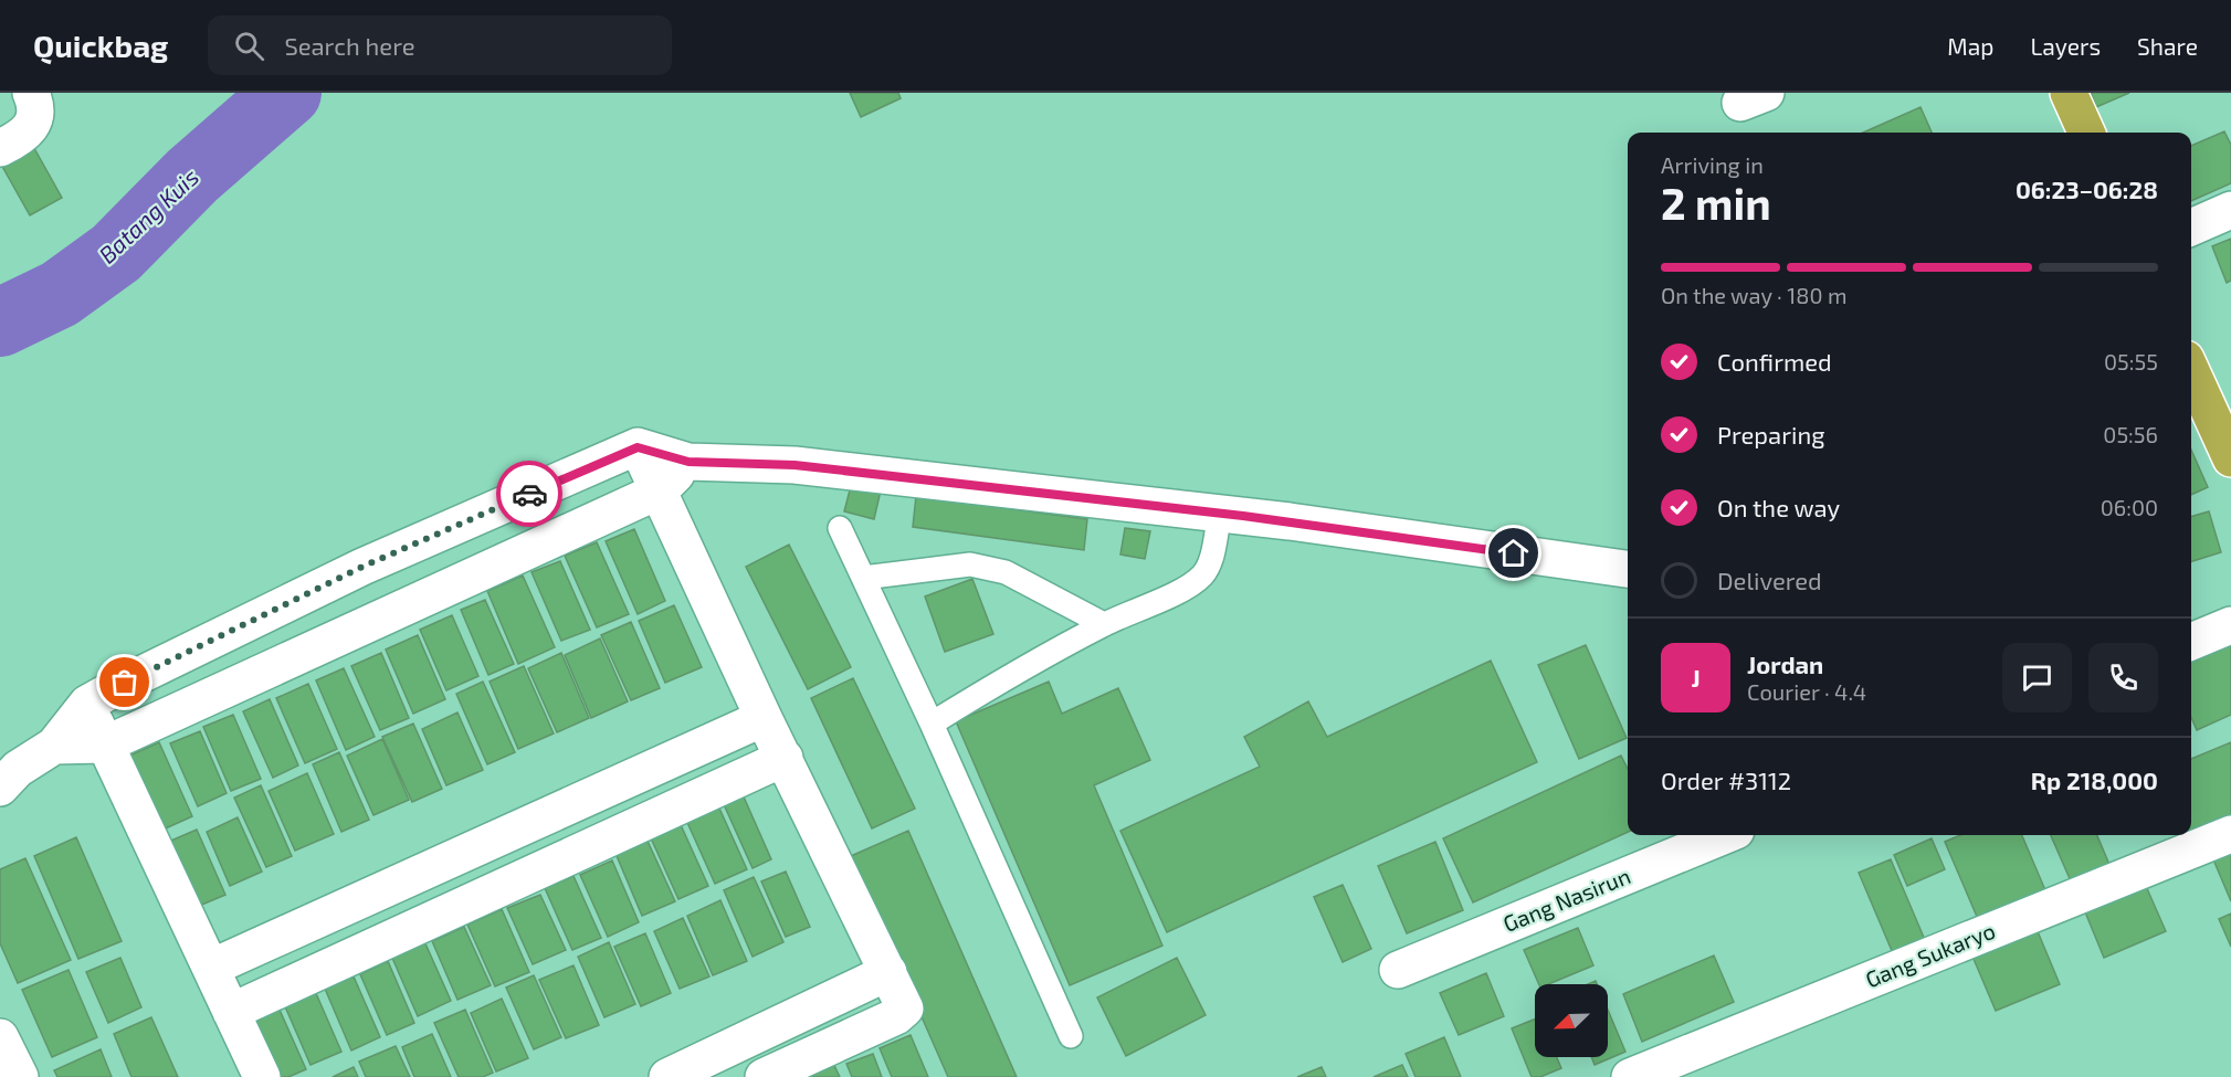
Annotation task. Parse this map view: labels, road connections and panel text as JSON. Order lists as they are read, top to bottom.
{
  "streets": {
    "street": ["Gang Nasirun", "Gang Sukaryo"]
  },
  "water": ["Batang Kuis"],
  "north": "bottom left",
  "page": {
    "header": "Quickbag",
    "search": "Search here",
    "nav": ["Map", "Layers", "Share"],
    "heading": ["2 min", "Arriving in", "06:23–06:28"],
    "panel": [
      "Jordan",
      "Courier · 4.4",
      "Order #3112",
      "Rp 218,000"
    ],
    "bar": "On the way · 180 m",
    "list": [
      ["Confirmed", "05:55"],
      ["Preparing", "05:56"],
      ["On the way", "06:00"],
      "Delivered"
    ],
    "round": "J"
  }
}
